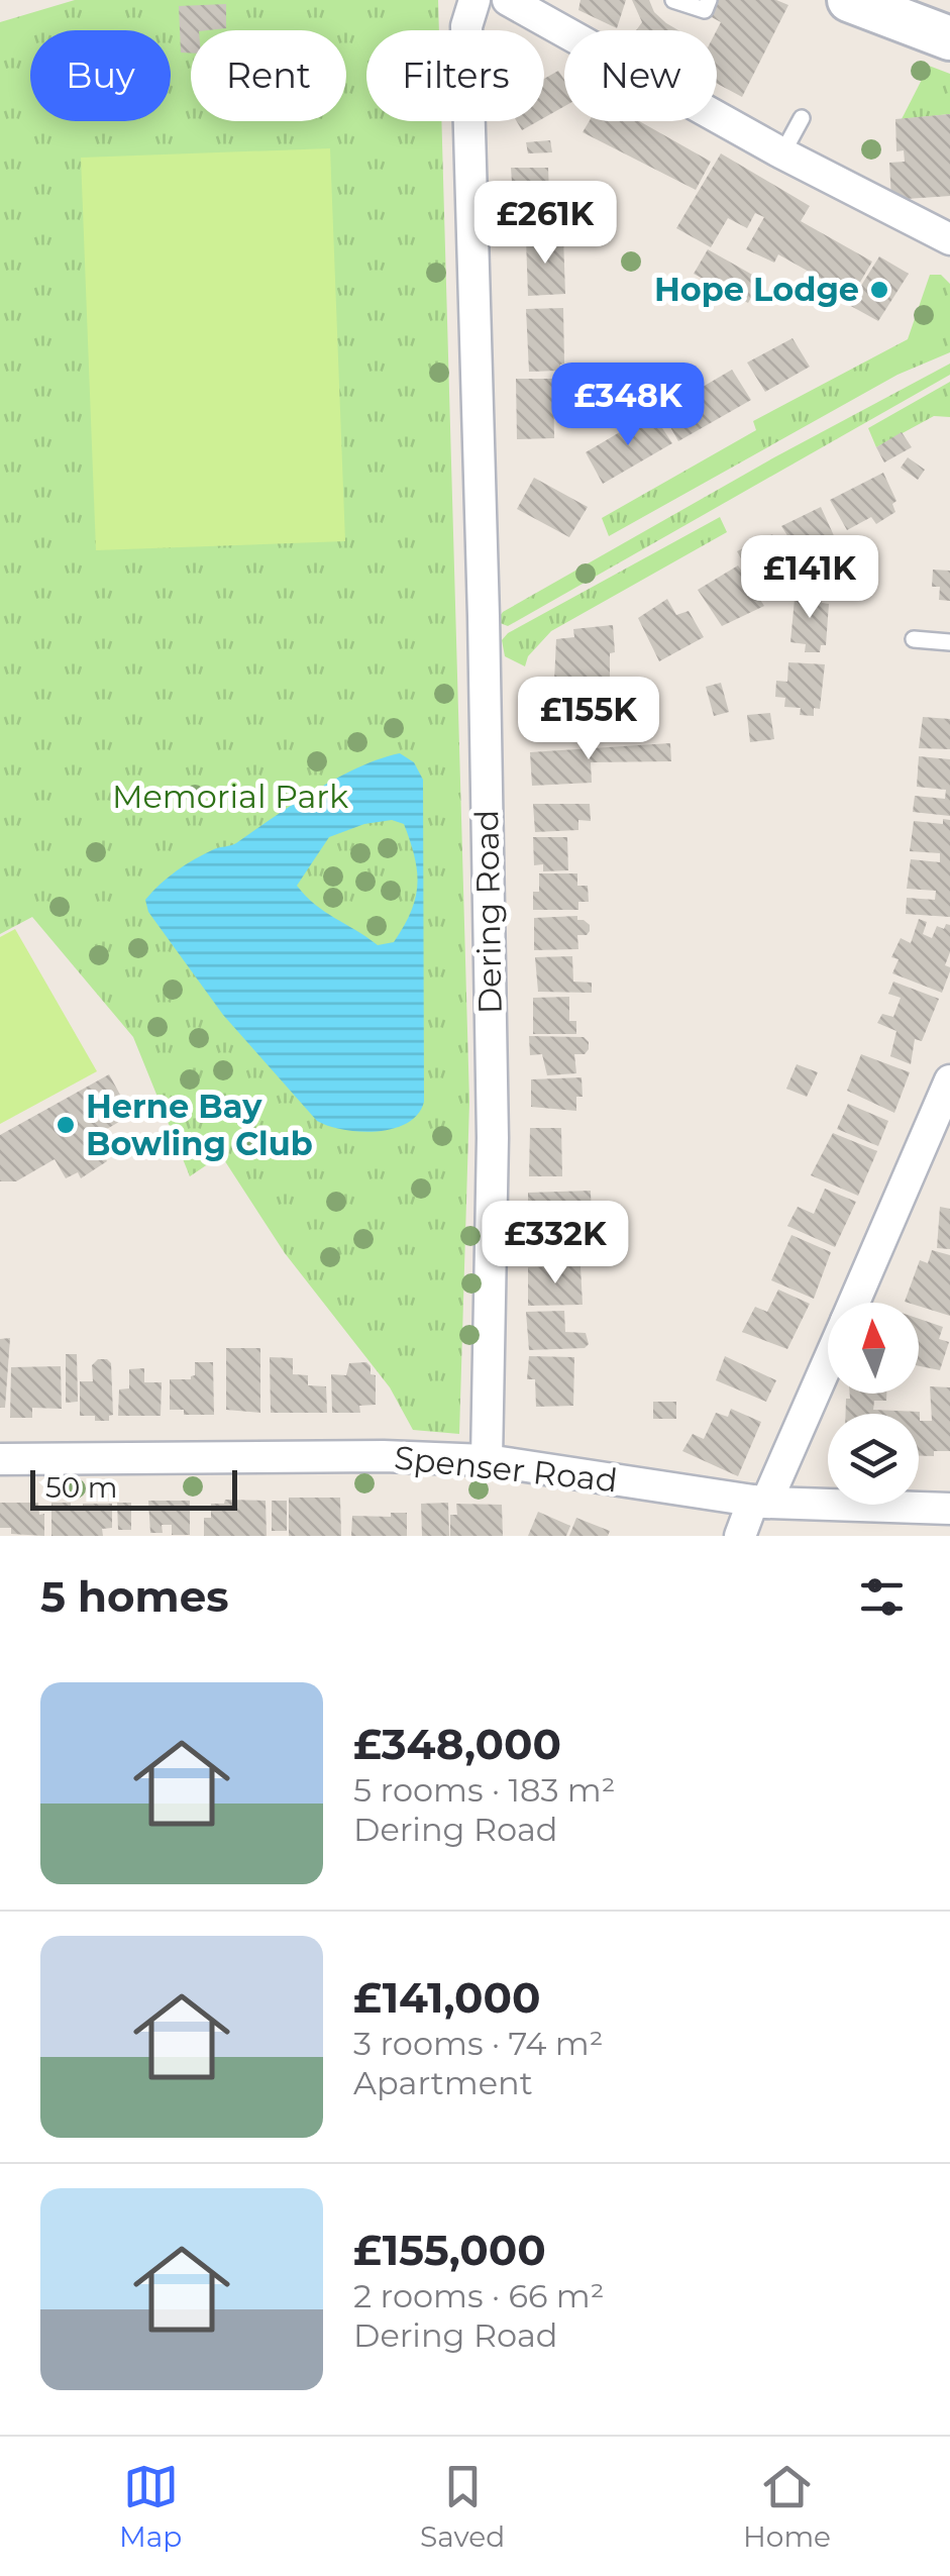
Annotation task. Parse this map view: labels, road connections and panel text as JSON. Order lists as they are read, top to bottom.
{
  "streets": {
    "street": ["Dering Road", "Spenser Road"]
  },
  "crossings": [
    ["Dering Road", "Spenser Road"]
  ],
  "parks": ["Memorial Park"],
  "places": ["Hope Lodge", "Herne Bay Bowling Club"],
  "scale_bar": "50 m",
  "north": "top",
  "page": {
    "chip": [
      "Buy",
      "Rent",
      "Filters",
      "New"
    ],
    "price": [
      "£261K",
      "£348K",
      "£141K",
      "£155K",
      "£332K"
    ],
    "scale": "50 m",
    "heading": "5 homes",
    "list": [
      {
        "name": "£348,000",
        "note": "5 rooms · 183 m² · Dering Road"
      },
      {
        "name": "£141,000",
        "note": "3 rooms · 74 m² · Apartment"
      },
      {
        "name": "£155,000",
        "note": "2 rooms · 66 m² · Dering Road"
      }
    ],
    "tabs": ["Map", "Saved", "Home"]
  }
}
